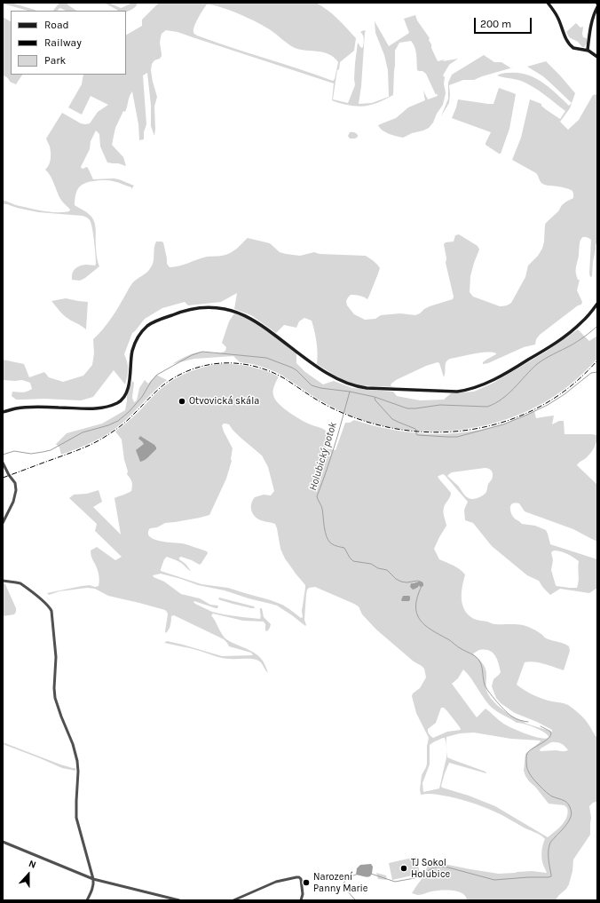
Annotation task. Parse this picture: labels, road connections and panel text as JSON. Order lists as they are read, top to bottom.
{
  "water": ["Holubický potok"],
  "places": ["Otvovická skála", "TJ Sokol Holubice", "Narození Panny Marie"],
  "legend": ["Road", "Railway", "Park"],
  "scale_bar": "200 m",
  "north": "top"
}
